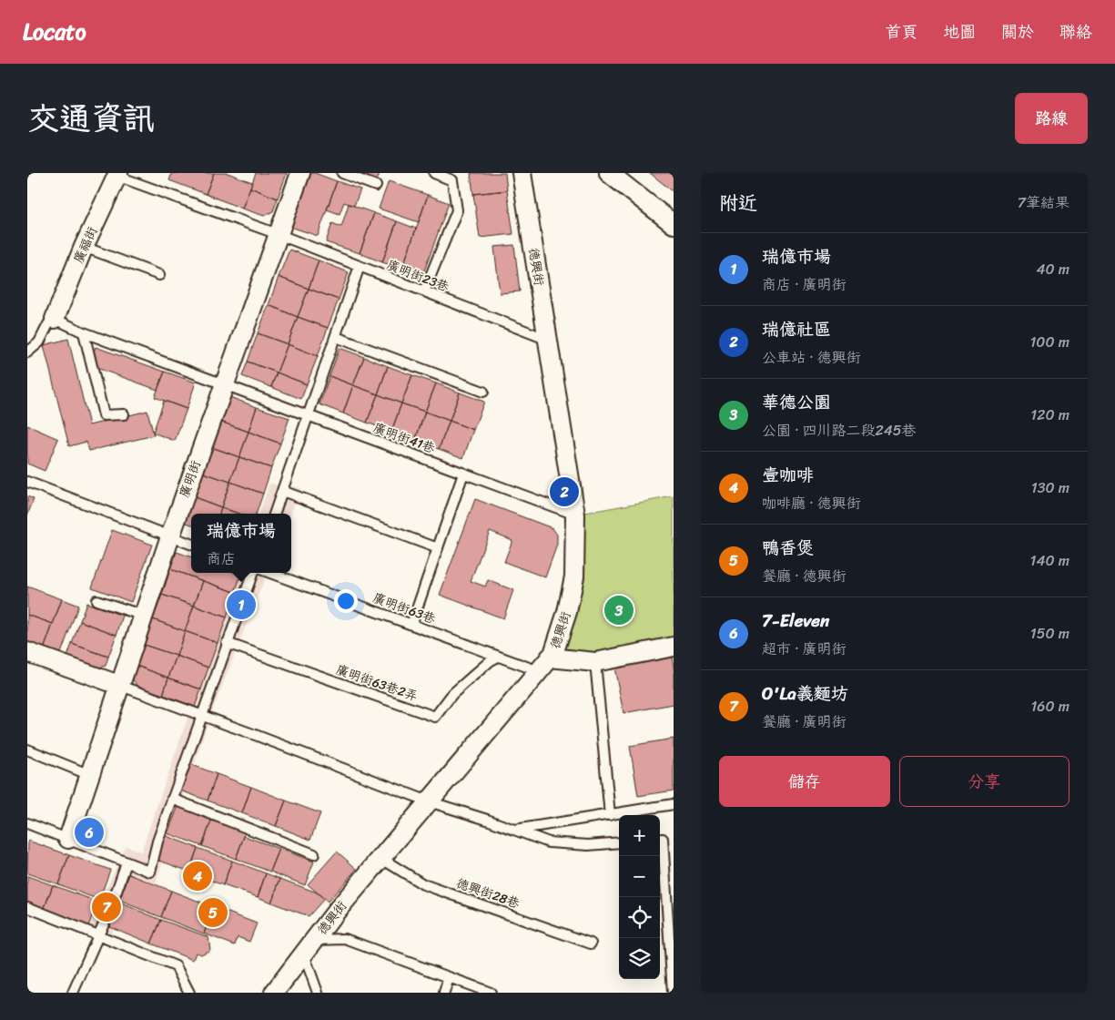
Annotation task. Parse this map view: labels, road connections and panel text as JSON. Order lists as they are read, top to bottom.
{
  "streets": {
    "street": ["廣福街", "德興街", "廣明街"],
    "lane": [
      "廣明街23巷",
      "廣明街41巷",
      "廣明街63巷",
      "廣明街63巷2弄",
      "德興街28巷"
    ]
  },
  "crossings": [
    ["廣福街", "廣明街23巷"],
    ["廣福街", "廣明街41巷"],
    ["德興街", "廣明街23巷"],
    ["德興街", "廣明街41巷"],
    ["德興街", "廣明街63巷"],
    ["德興街", "德興街28巷"],
    ["廣明街23巷", "廣明街"],
    ["廣明街41巷", "廣明街"],
    ["廣明街63巷", "廣明街63巷2弄"]
  ],
  "page": {
    "header": "Locato",
    "nav": [
      "首頁",
      "地圖",
      "關於",
      "聯絡"
    ],
    "title": "交通資訊",
    "buttons": [
      "路線",
      ["儲存", "分享"]
    ],
    "heading": ["附近", "7筆結果"],
    "list": [
      {
        "mark": "1",
        "name": "瑞億市場",
        "note": "商店 · 廣明街",
        "value": "40 m"
      },
      {
        "mark": "2",
        "name": "瑞億社區",
        "note": "公車站 · 德興街",
        "value": "100 m"
      },
      {
        "mark": "3",
        "name": "華德公園",
        "note": "公園 · 四川路二段245巷",
        "value": "120 m"
      },
      {
        "mark": "4",
        "name": "壹咖啡",
        "note": "咖啡廳 · 德興街",
        "value": "130 m"
      },
      {
        "mark": "5",
        "name": "鴨香煲",
        "note": "餐廳 · 德興街",
        "value": "140 m"
      },
      {
        "mark": "6",
        "name": "7-Eleven",
        "note": "超市 · 廣明街",
        "value": "150 m"
      },
      {
        "mark": "7",
        "name": "O'La義麵坊",
        "note": "餐廳 · 廣明街",
        "value": "160 m"
      }
    ],
    "pins": [
      "2",
      "1",
      "3",
      "6",
      "4",
      "7",
      "5"
    ],
    "popup": ["瑞億市場", "商店"],
    "map_buttons": ["+", "−"]
  }
}
